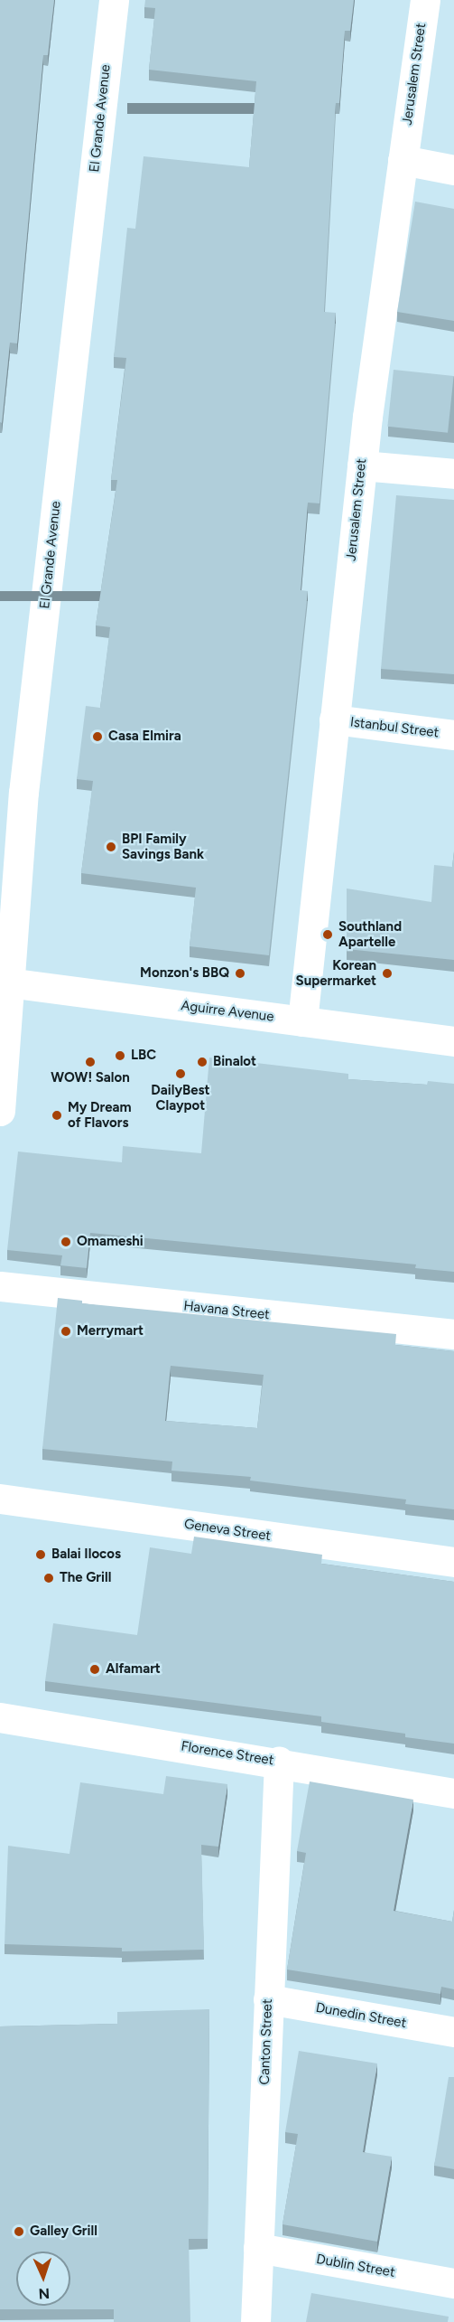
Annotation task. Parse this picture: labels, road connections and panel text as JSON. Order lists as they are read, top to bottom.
{
  "streets": {
    "street": [
      "Jerusalem Street",
      "El Grande Avenue",
      "Istanbul Street",
      "Aguirre Avenue",
      "Havana Street",
      "Geneva Street",
      "Florence Street",
      "Dunedin Street",
      "Canton Street",
      "Dublin Street"
    ]
  },
  "crossings": [
    ["Jerusalem Street", "Istanbul Street"],
    ["Jerusalem Street", "Aguirre Avenue"],
    ["El Grande Avenue", "Aguirre Avenue"],
    ["Florence Street", "Canton Street"],
    ["Dunedin Street", "Canton Street"],
    ["Canton Street", "Dublin Street"]
  ],
  "places": [
    "Casa Elmira",
    "BPI Family Savings Bank",
    "Southland Apartelle",
    "Monzon's BBQ",
    "Korean Supermarket",
    "LBC",
    "WOW! Salon",
    "Binalot",
    "DailyBest Claypot",
    "My Dream of Flavors",
    "Omameshi",
    "Merrymart",
    "Balai Ilocos",
    "The Grill",
    "Alfamart",
    "Galley Grill"
  ],
  "north": "bottom"
}
